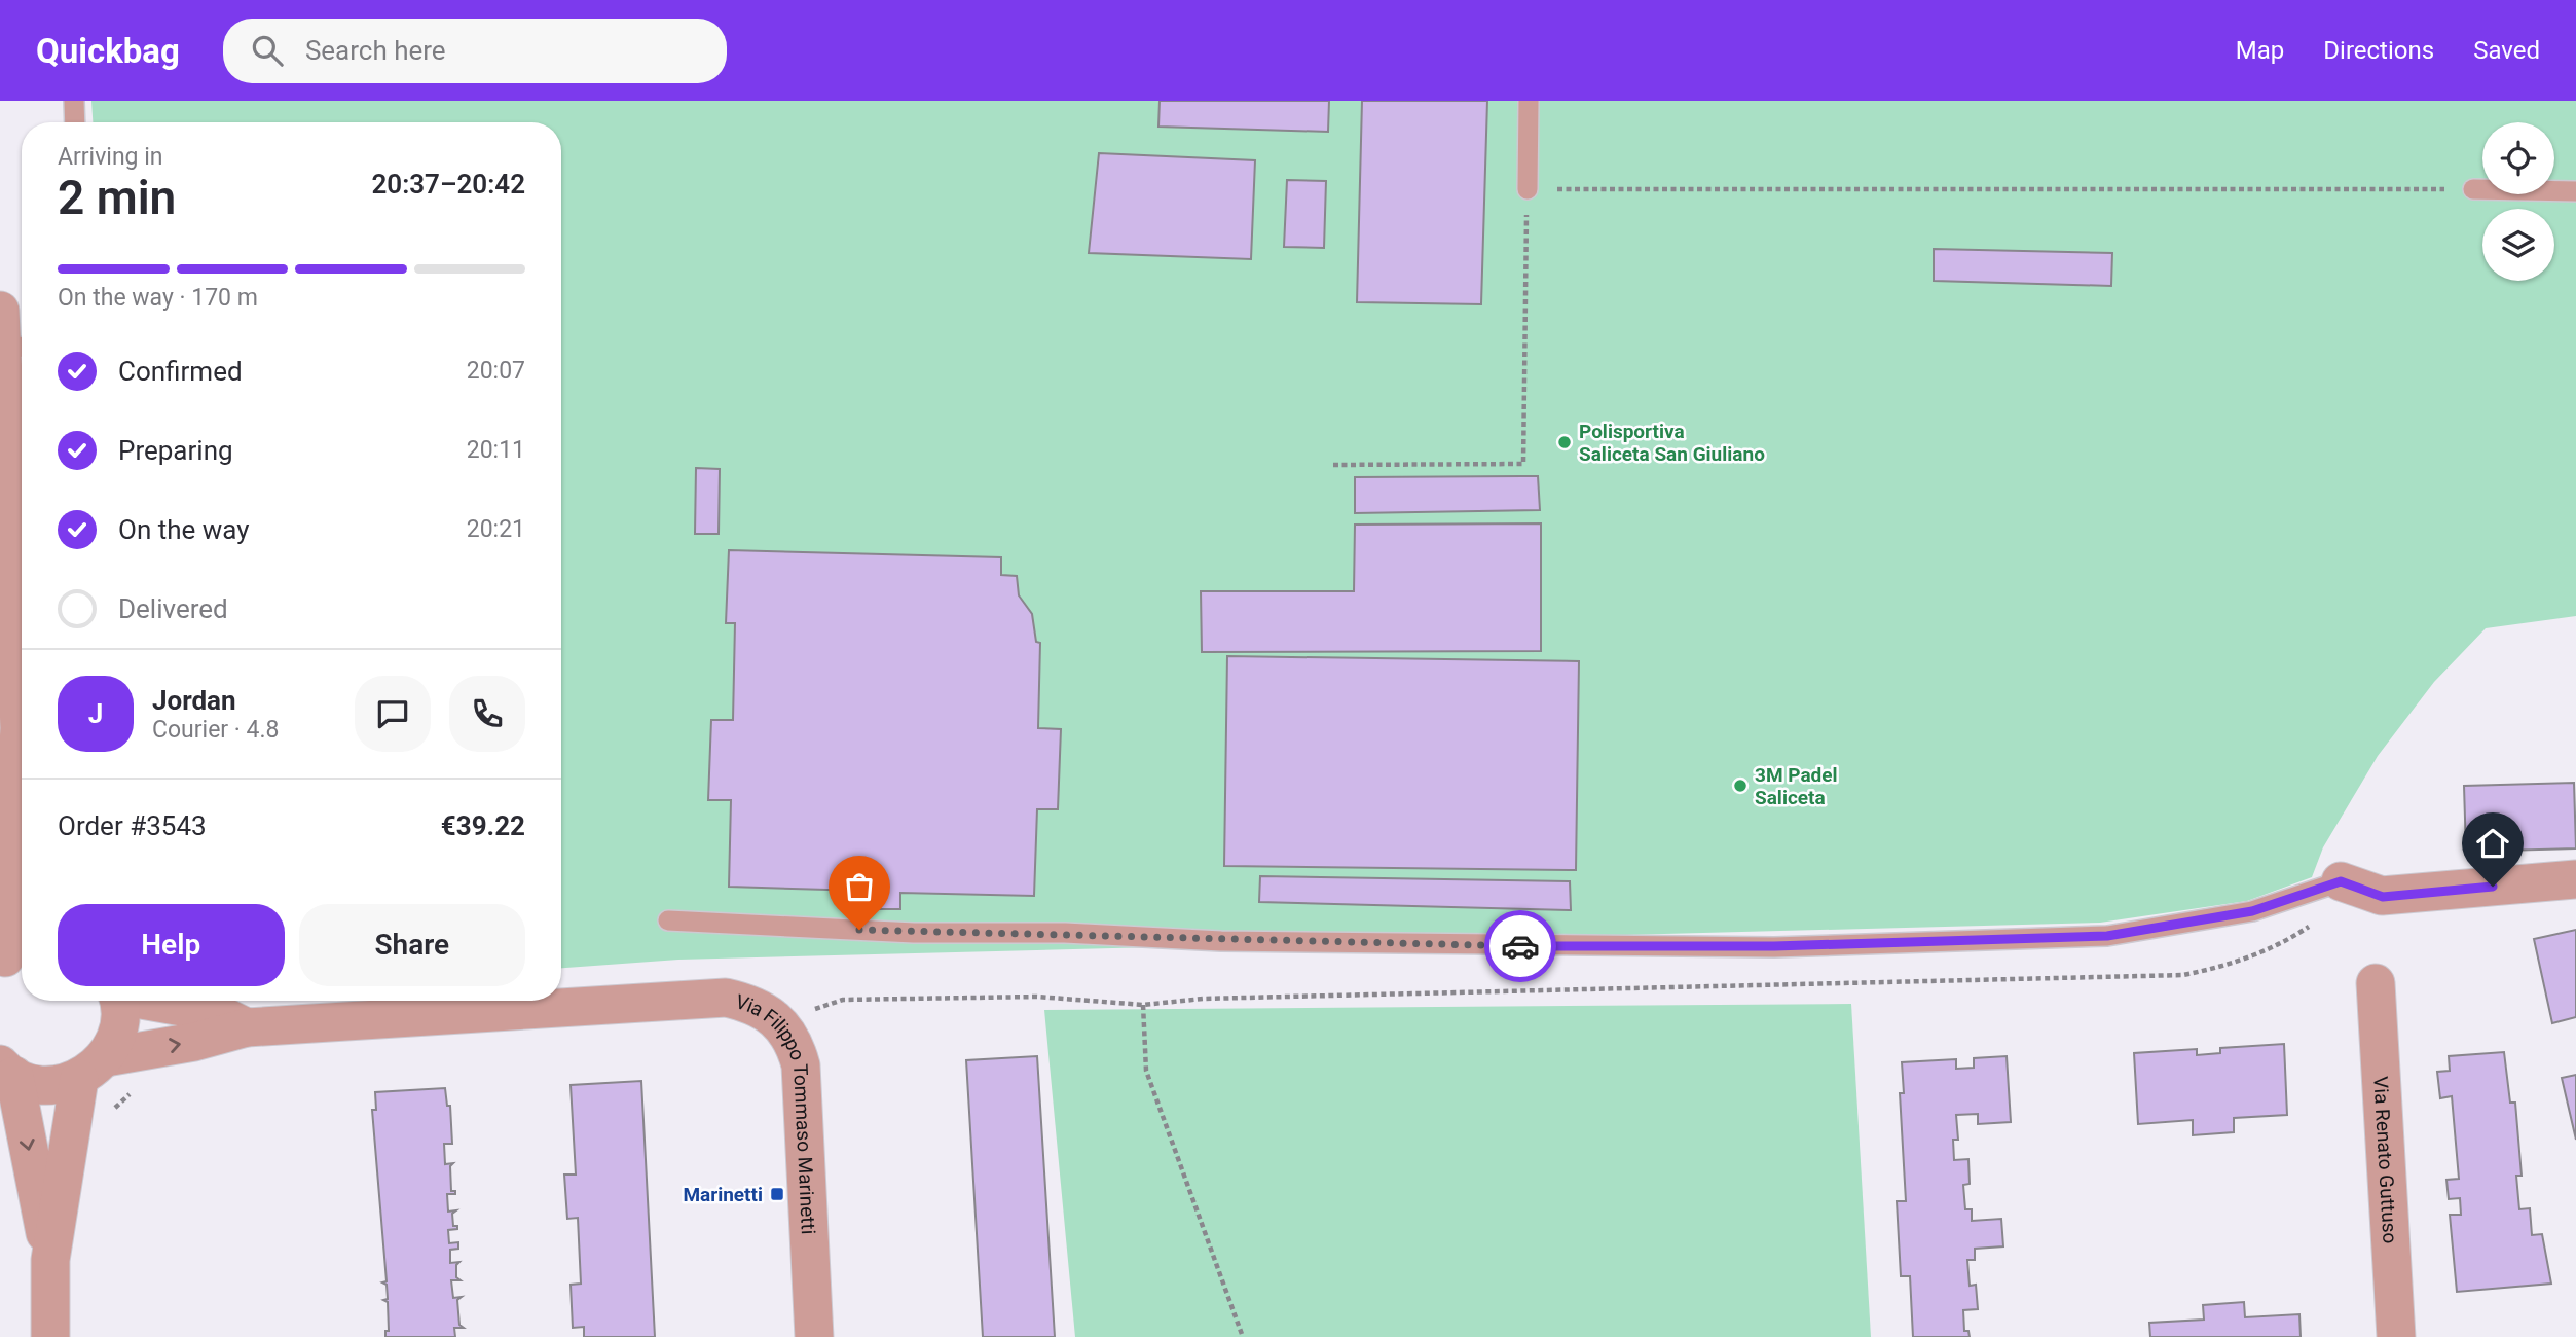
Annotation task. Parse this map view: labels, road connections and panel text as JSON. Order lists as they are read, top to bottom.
{
  "streets": {
    "street": ["Via Filippo Tommaso Marinetti", "Via Renato Guttuso"]
  },
  "places": {
    "other": ["Polisportiva Saliceta San Giuliano", "3M Padel Saliceta"],
    "transit": ["Marinetti"]
  },
  "page": {
    "header": "Quickbag",
    "search": "Search here",
    "nav": ["Map", "Directions", "Saved"],
    "heading": ["2 min", "Arriving in", "20:37–20:42"],
    "panel": [
      "Jordan",
      "Courier · 4.8",
      "Order #3543",
      "€39.22"
    ],
    "bar": "On the way · 170 m",
    "list": [
      ["Confirmed", "20:07"],
      ["Preparing", "20:11"],
      ["On the way", "20:21"],
      "Delivered"
    ],
    "round": "J",
    "buttons": ["Help", "Share"]
  }
}
